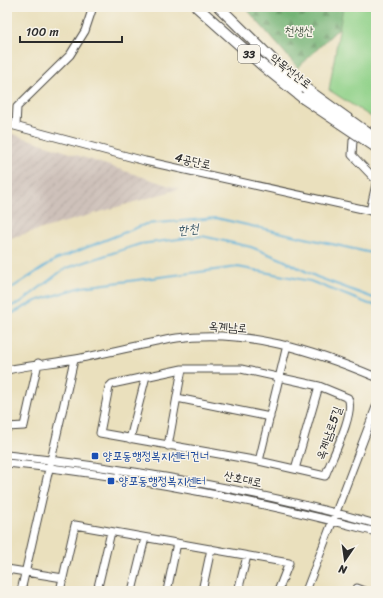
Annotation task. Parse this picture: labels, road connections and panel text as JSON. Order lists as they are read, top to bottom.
{
  "streets": {
    "highway": ["33", "약목선산로"],
    "street": [
      "4공단로",
      "옥계남로",
      "옥계남로5길",
      "산호대로"
    ]
  },
  "water": ["한천"],
  "parks": ["천생산"],
  "places": {
    "transit": ["양포동행정복지센터건너", "양포동행정복지센터"]
  },
  "scale_bar": "100 m",
  "north": "bottom"
}
